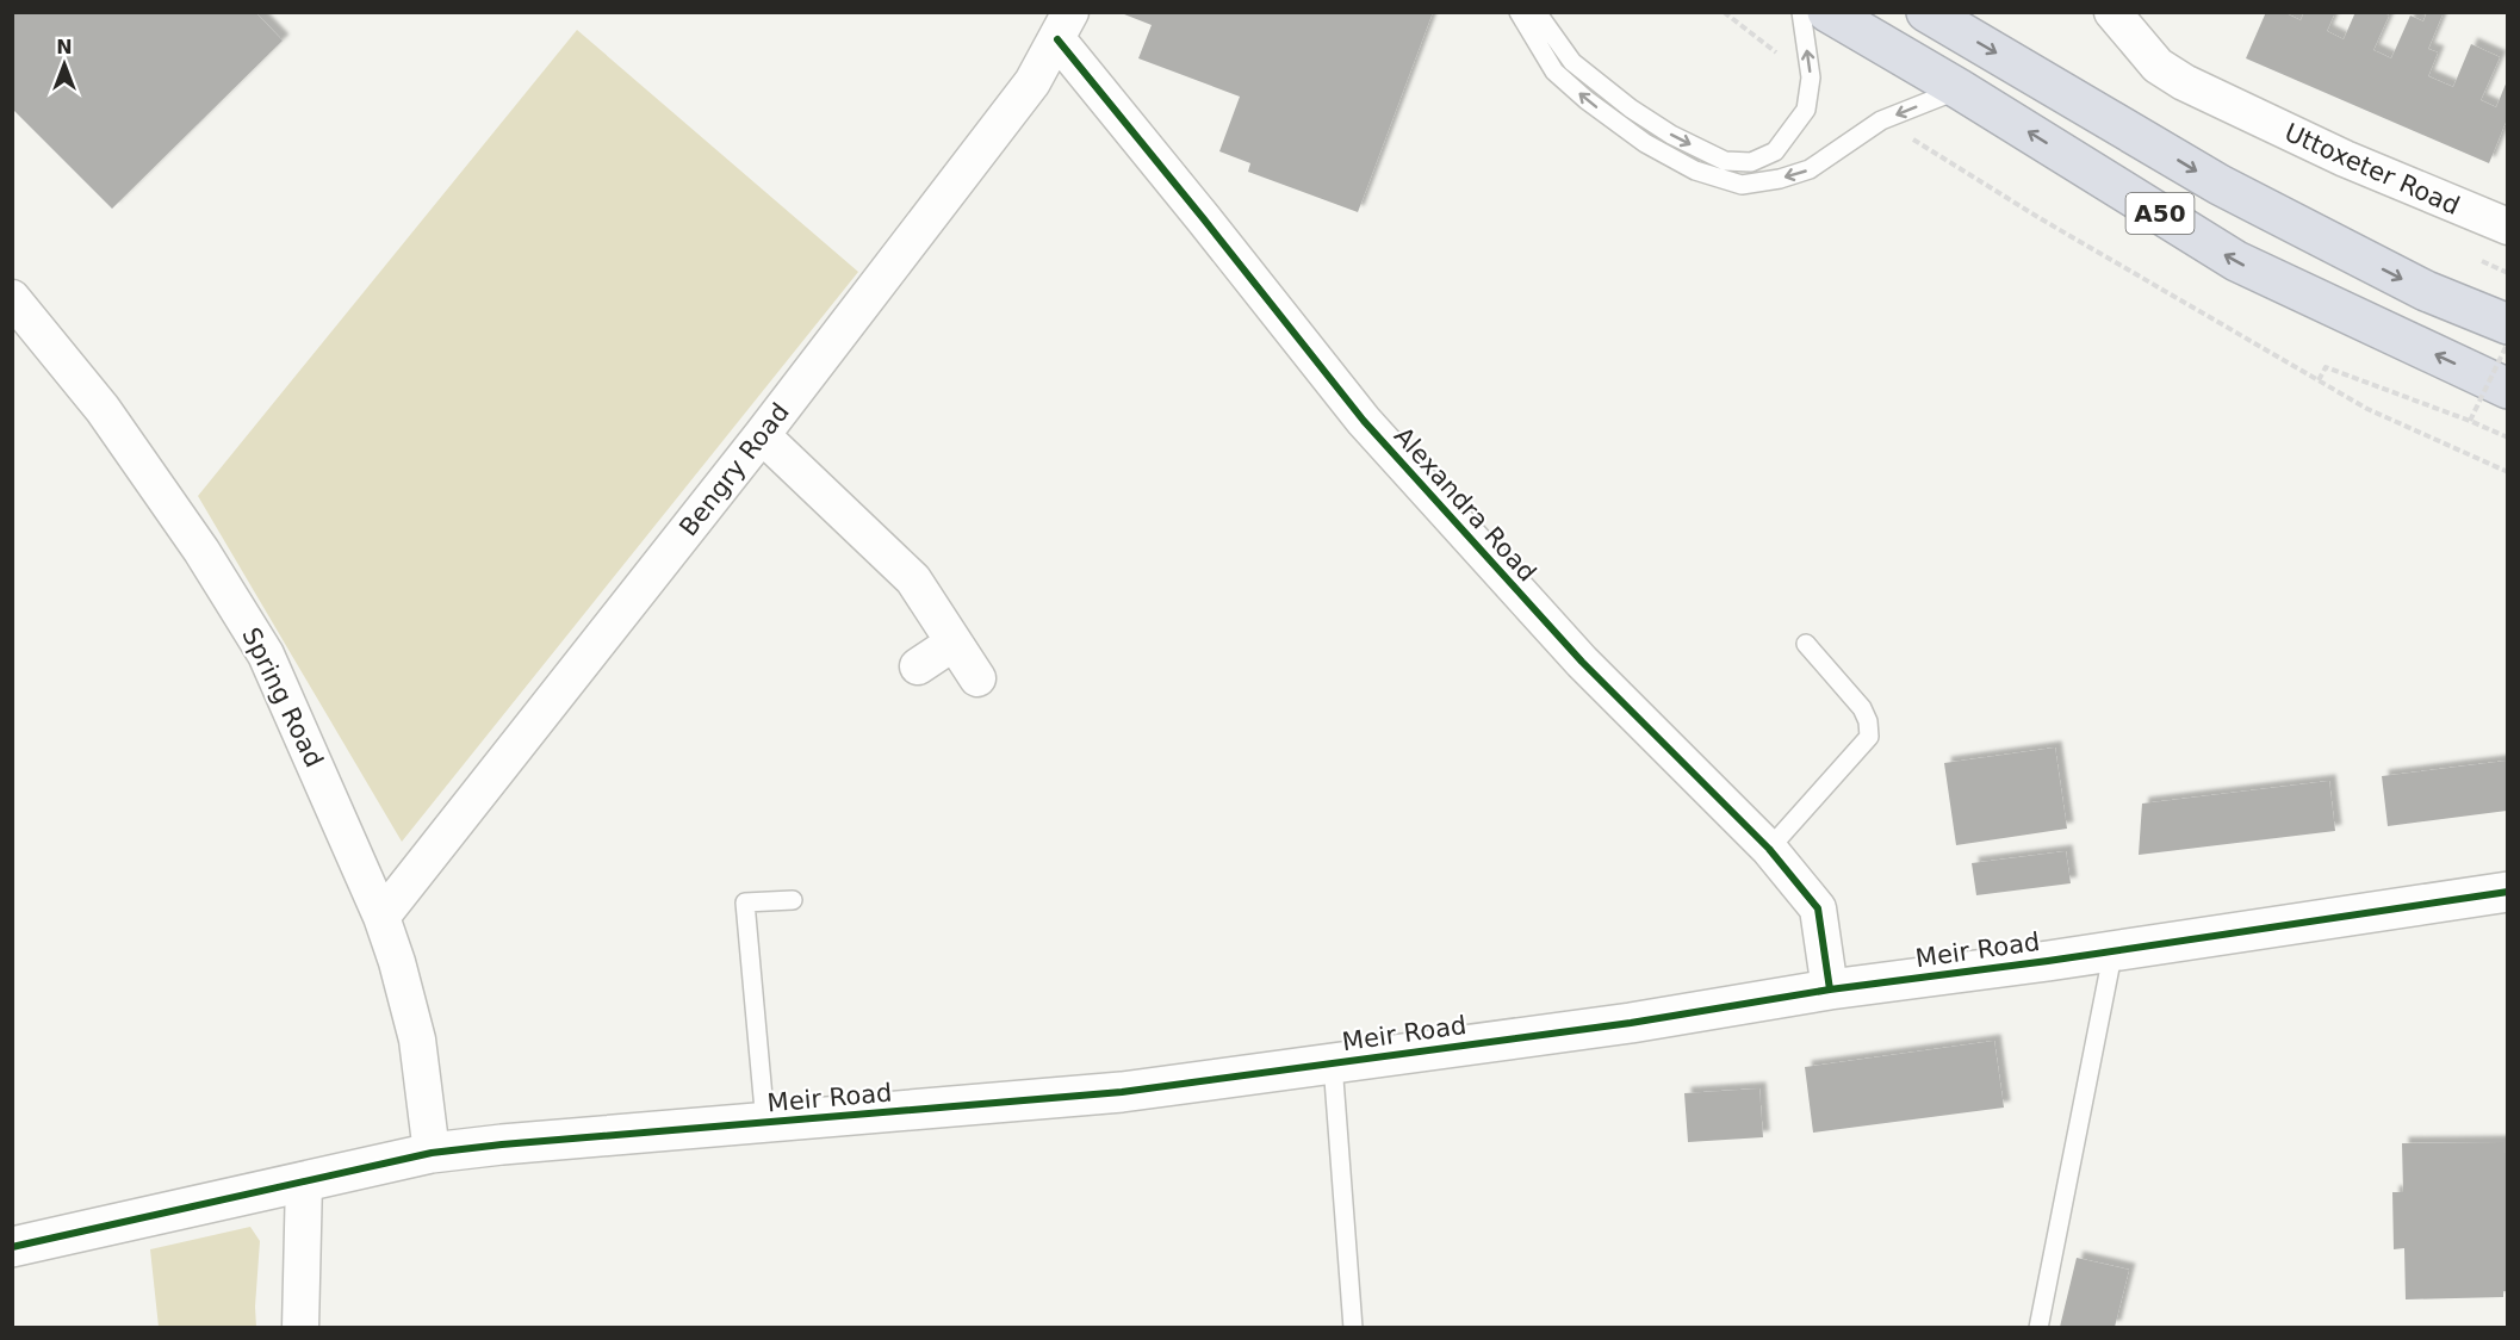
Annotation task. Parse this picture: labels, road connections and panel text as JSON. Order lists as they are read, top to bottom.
{
  "streets": {
    "highway": ["A50"],
    "street": [
      "Uttoxeter Road",
      "Bengry Road",
      "Alexandra Road",
      "Spring Road",
      "Meir Road"
    ]
  },
  "crossings": [
    ["Bengry Road", "Alexandra Road"],
    ["Bengry Road", "Spring Road"],
    ["Alexandra Road", "Meir Road"],
    ["Spring Road", "Meir Road"]
  ],
  "north": "top"
}
